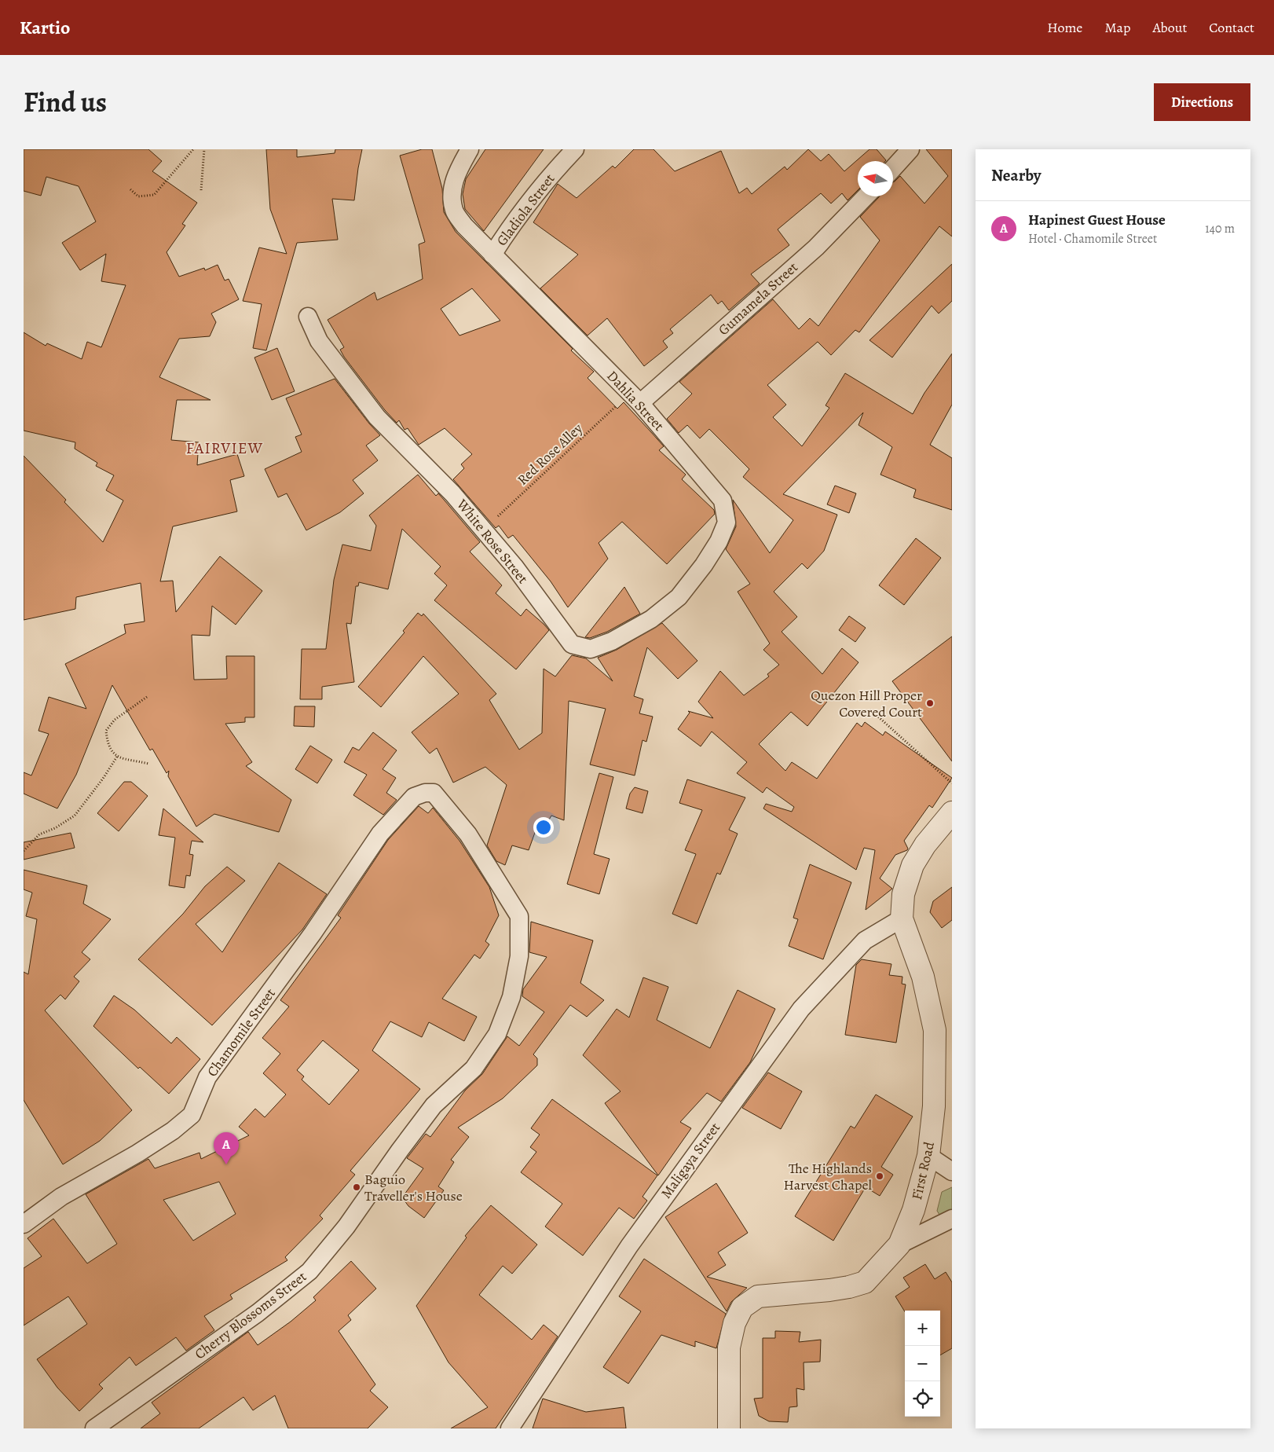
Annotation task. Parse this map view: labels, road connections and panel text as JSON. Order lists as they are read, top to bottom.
{
  "streets": {
    "street": [
      "Gladiola Street",
      "Gumamela Street",
      "Dahlia Street",
      "White Rose Street",
      "Chamomile Street",
      "Maligaya Street",
      "First Road",
      "Cherry Blossoms Street"
    ],
    "path": ["Red Rose Alley"]
  },
  "crossings": [
    ["Gladiola Street", "Dahlia Street"],
    ["Gumamela Street", "Dahlia Street"],
    ["Gumamela Street", "Red Rose Alley"],
    ["Dahlia Street", "Red Rose Alley"],
    ["Dahlia Street", "White Rose Street"],
    ["Red Rose Alley", "White Rose Street"],
    ["Chamomile Street", "Cherry Blossoms Street"],
    ["Maligaya Street", "First Road"]
  ],
  "districts": ["FAIRVIEW"],
  "places": ["Quezon Hill Proper Covered Court", "The Highlands Harvest Chapel", "Baguio Traveller's House"],
  "north": "left",
  "page": {
    "header": "Kartio",
    "nav": [
      "Home",
      "Map",
      "About",
      "Contact"
    ],
    "title": "Find us",
    "buttons": "Directions",
    "heading": "Nearby",
    "list": [
      {
        "mark": "A",
        "name": "Hapinest Guest House",
        "note": "Hotel · Chamomile Street",
        "value": "140 m"
      }
    ],
    "pins": "A",
    "map_buttons": ["+", "−"]
  }
}
